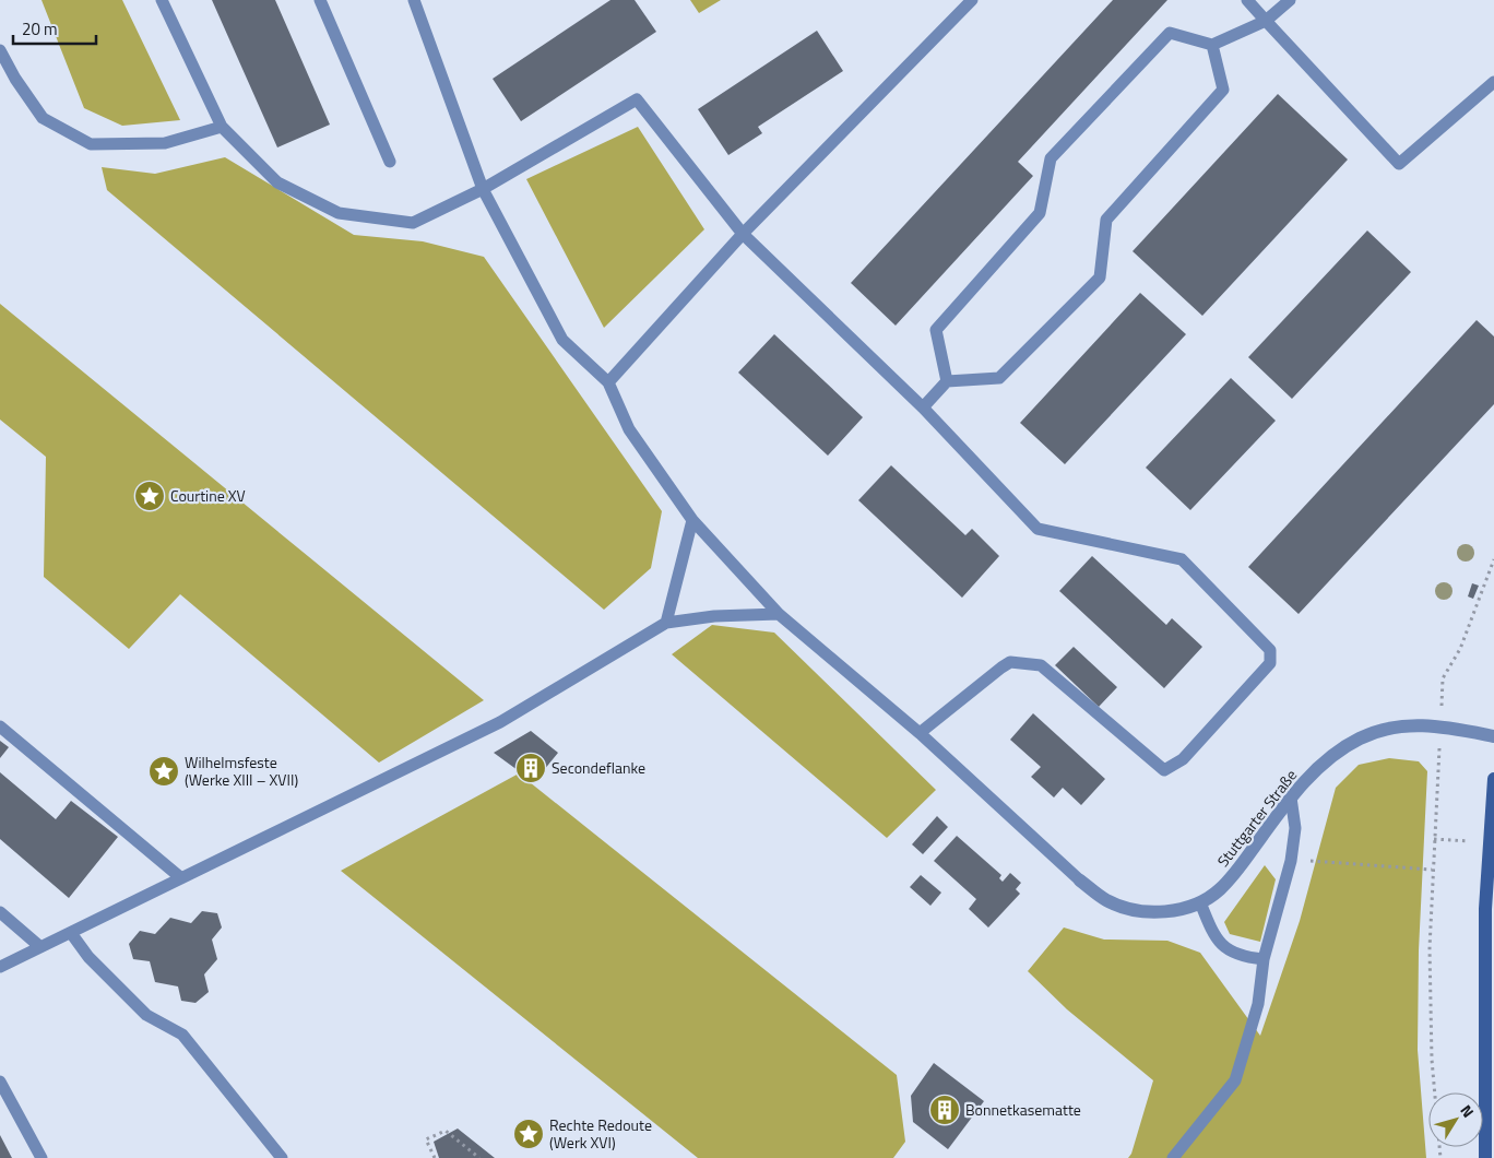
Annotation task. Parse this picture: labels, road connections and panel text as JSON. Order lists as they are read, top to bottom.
{
  "streets": {
    "street": ["Stuttgarter Straße"]
  },
  "places": {
    "place": ["Courtine XV", "Wilhelmsfeste (Werke XIII – XVII)", "Rechte Redoute (Werk XVI)"],
    "building": ["Secondeflanke", "Bonnetkasematte"]
  },
  "scale_bar": "20 m",
  "north": "top right"
}
